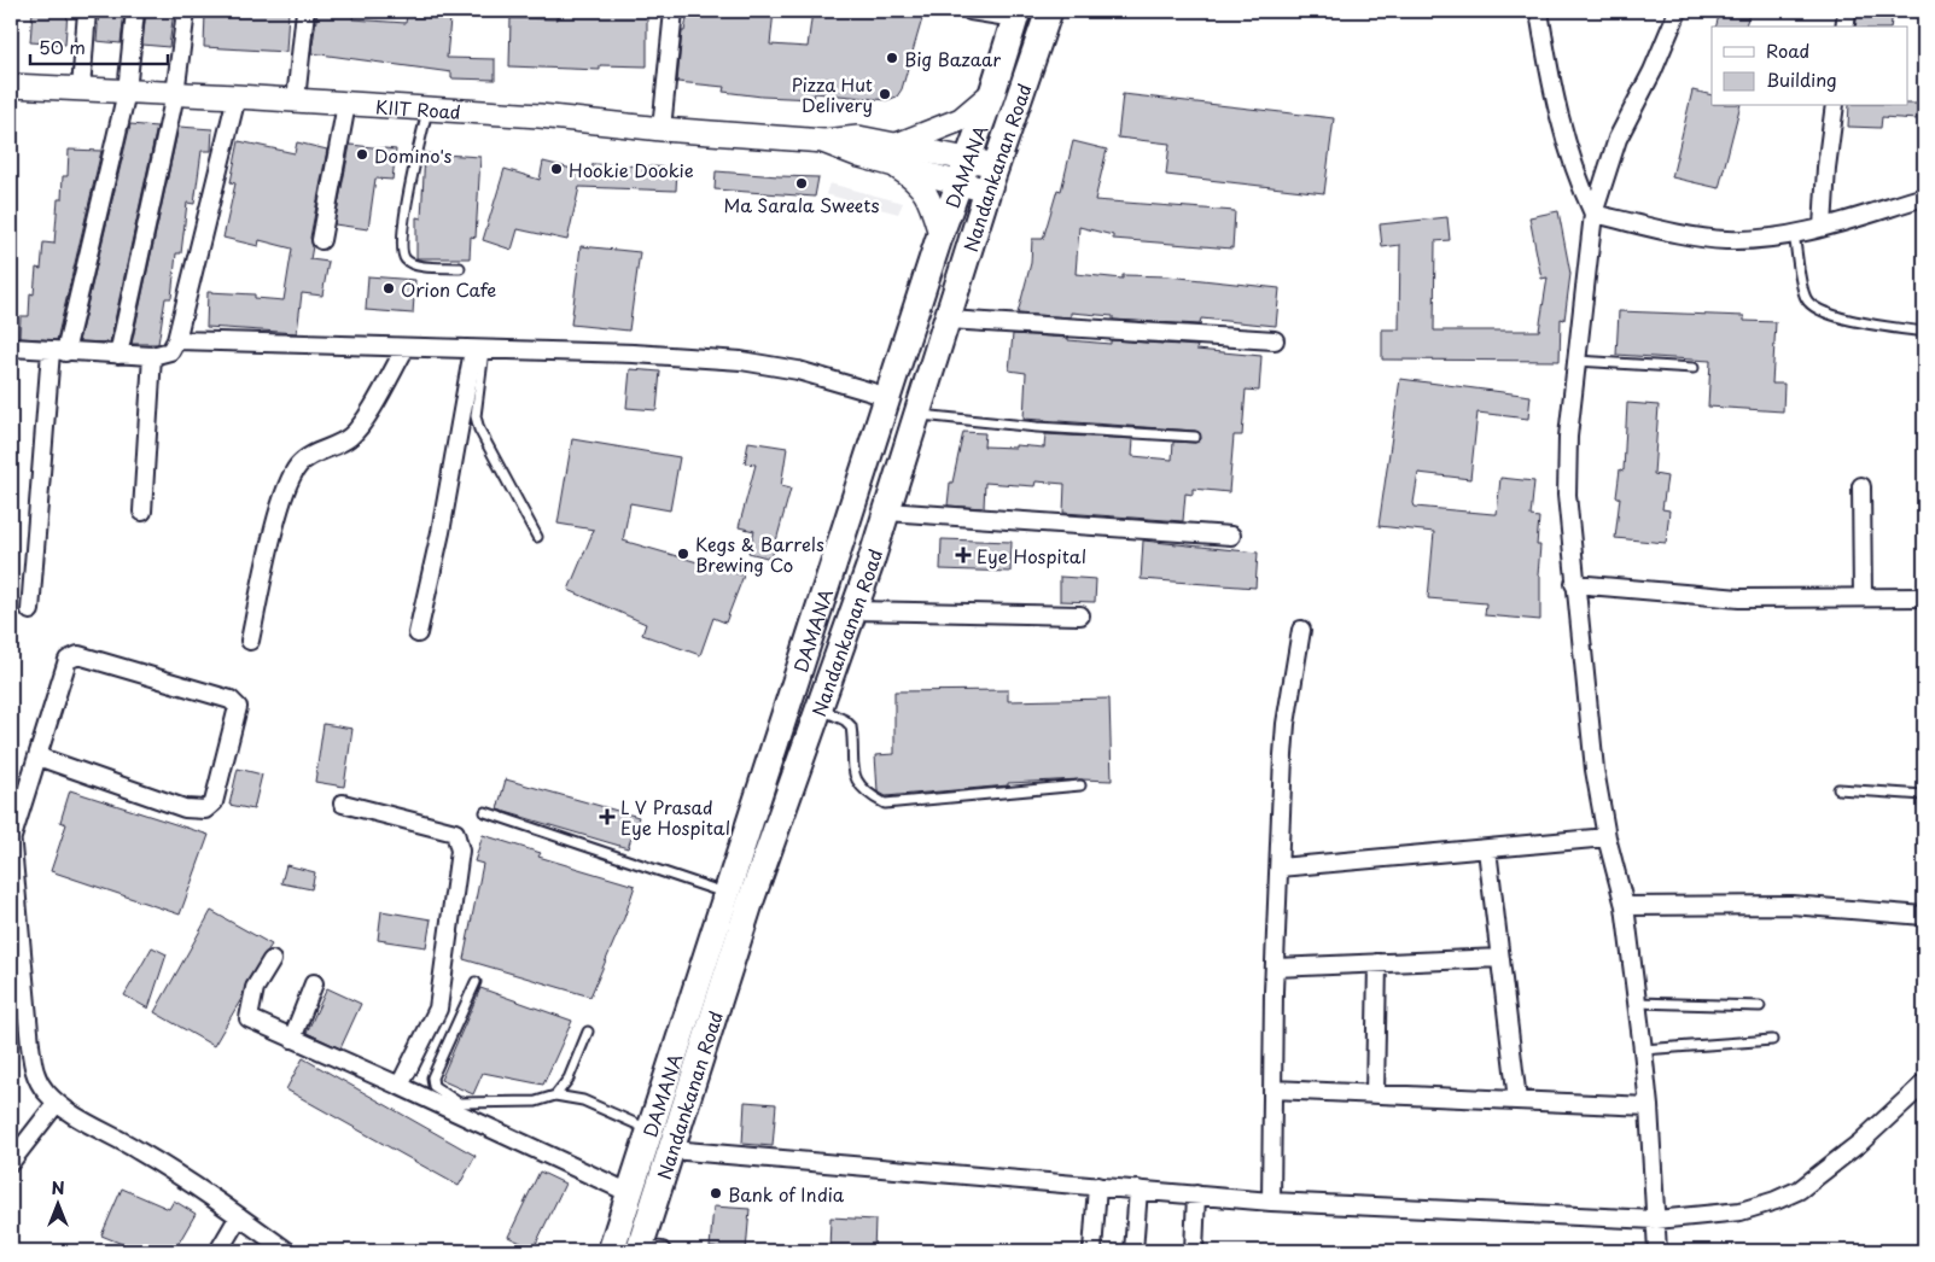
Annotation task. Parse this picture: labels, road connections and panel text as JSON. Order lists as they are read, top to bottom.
{
  "streets": {
    "main road": ["KIIT Road", "DAMANA", "Nandankanan Road"]
  },
  "crossings": [
    ["KIIT Road", "DAMANA"],
    ["KIIT Road", "Nandankanan Road"]
  ],
  "places": {
    "other": [
      "Big Bazaar",
      "Pizza Hut Delivery",
      "Domino's",
      "Hookie Dookie",
      "Ma Sarala Sweets",
      "Orion Cafe",
      "Kegs & Barrels Brewing Co",
      "Bank of India"
    ],
    "health": ["Eye Hospital", "L V Prasad Eye Hospital"]
  },
  "legend": ["Road", "Building"],
  "scale_bar": "50 m",
  "north": "top"
}
